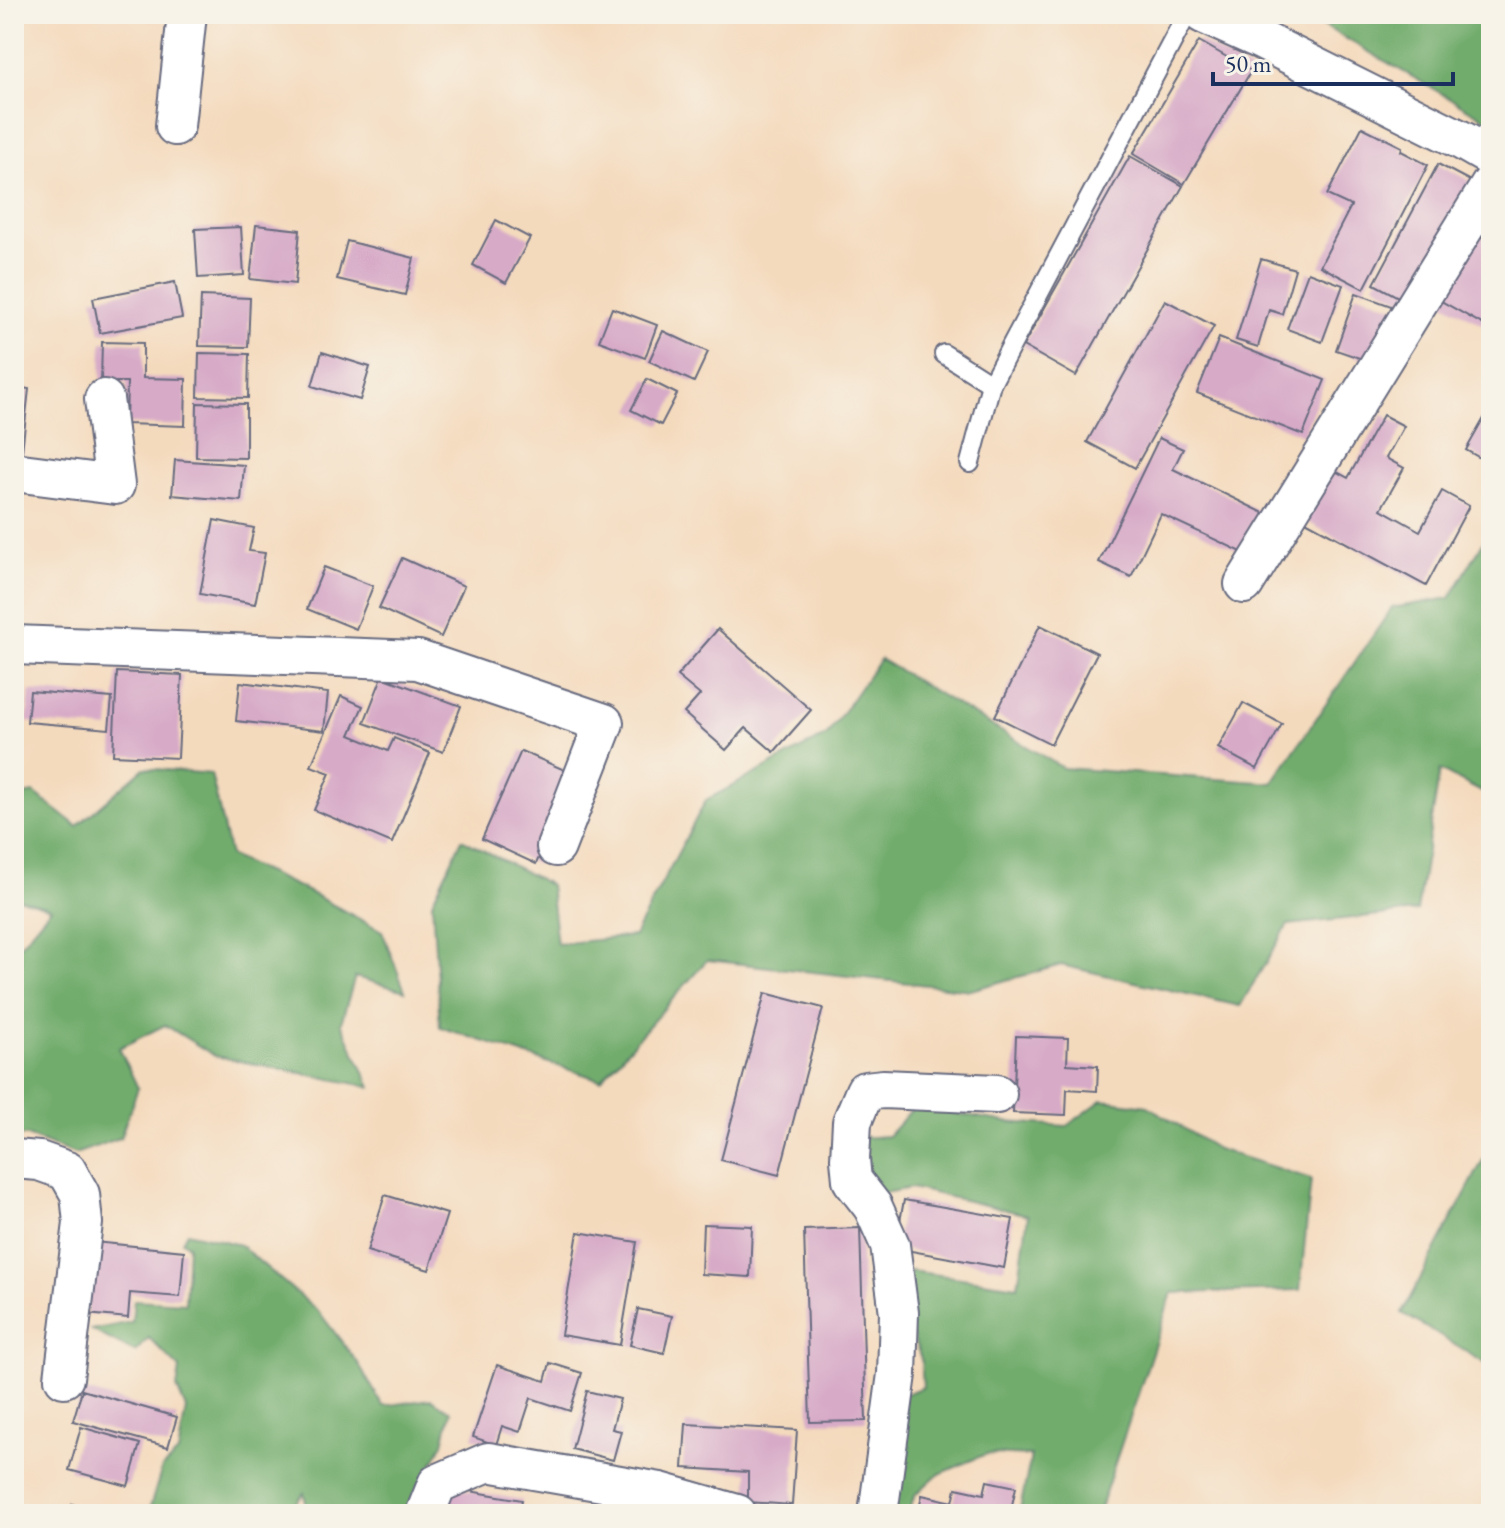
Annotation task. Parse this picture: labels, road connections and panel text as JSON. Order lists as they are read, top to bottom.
{
  "scale_bar": "50 m"
}
